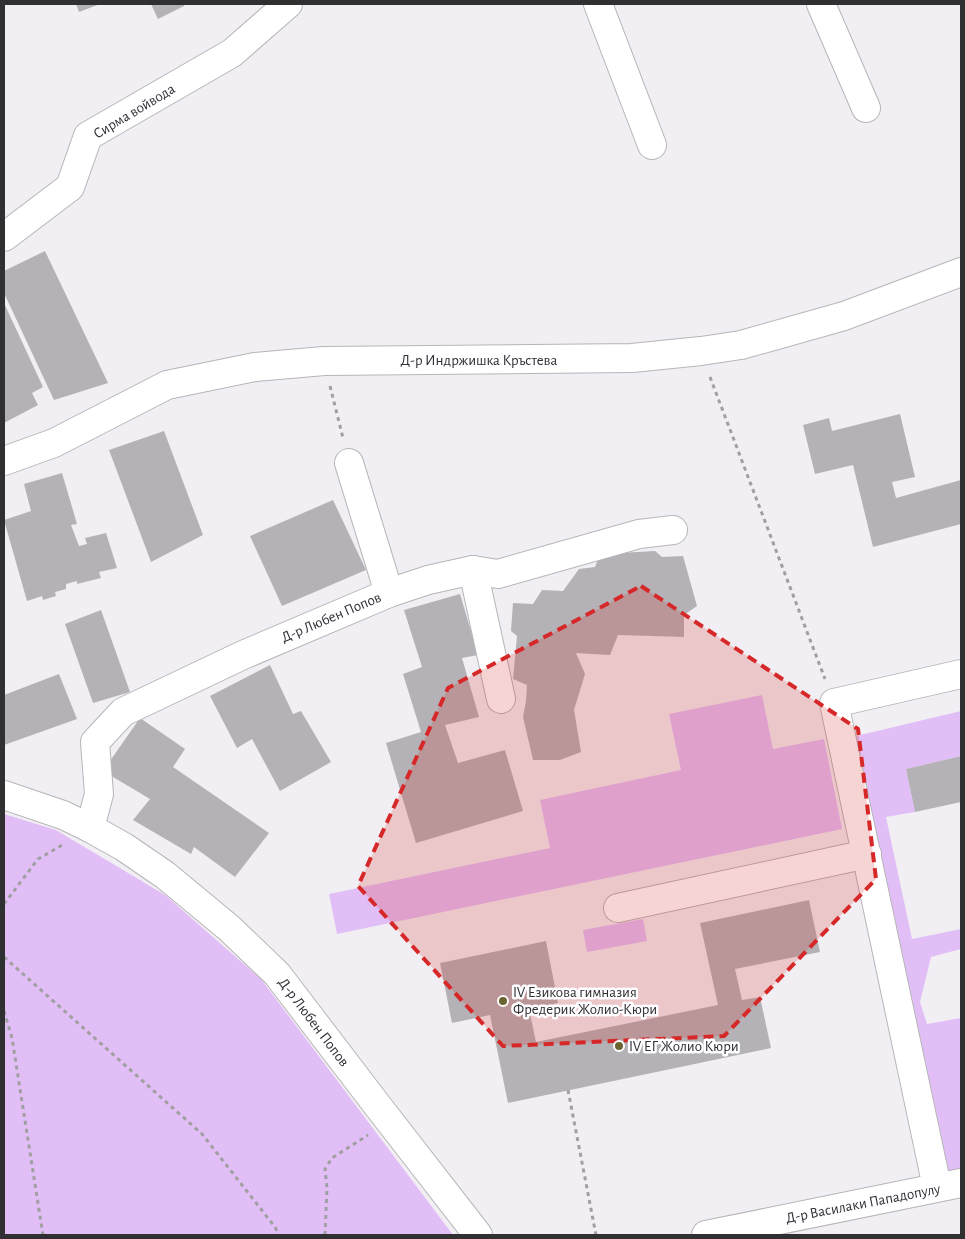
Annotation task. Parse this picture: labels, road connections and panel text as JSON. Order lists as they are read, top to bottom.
{
  "streets": {
    "street": [
      "Сирма войвода",
      "Д-р Индржишка Кръстева",
      "Д-р Любен Попов",
      "Д-р Василаки Пападопулу"
    ]
  },
  "places": ["IV Езикова гимназия Фредерик Жолио-Кюри", "IV ЕГ Жолио Кюри"]
}
